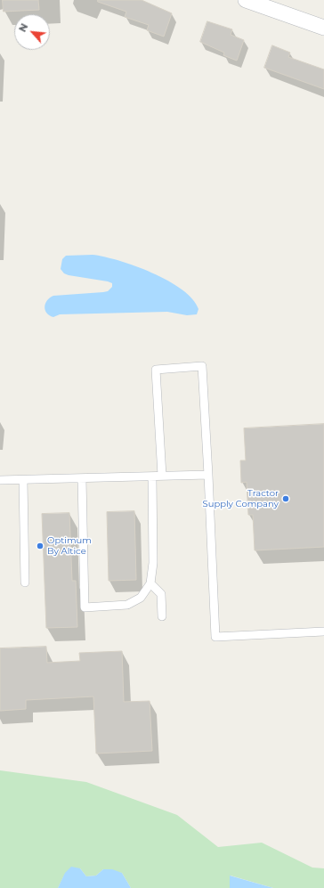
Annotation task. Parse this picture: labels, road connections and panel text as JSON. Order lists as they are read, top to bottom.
{
  "places": ["Tractor Supply Company", "Optimum By Altice"],
  "north": "top left"
}
